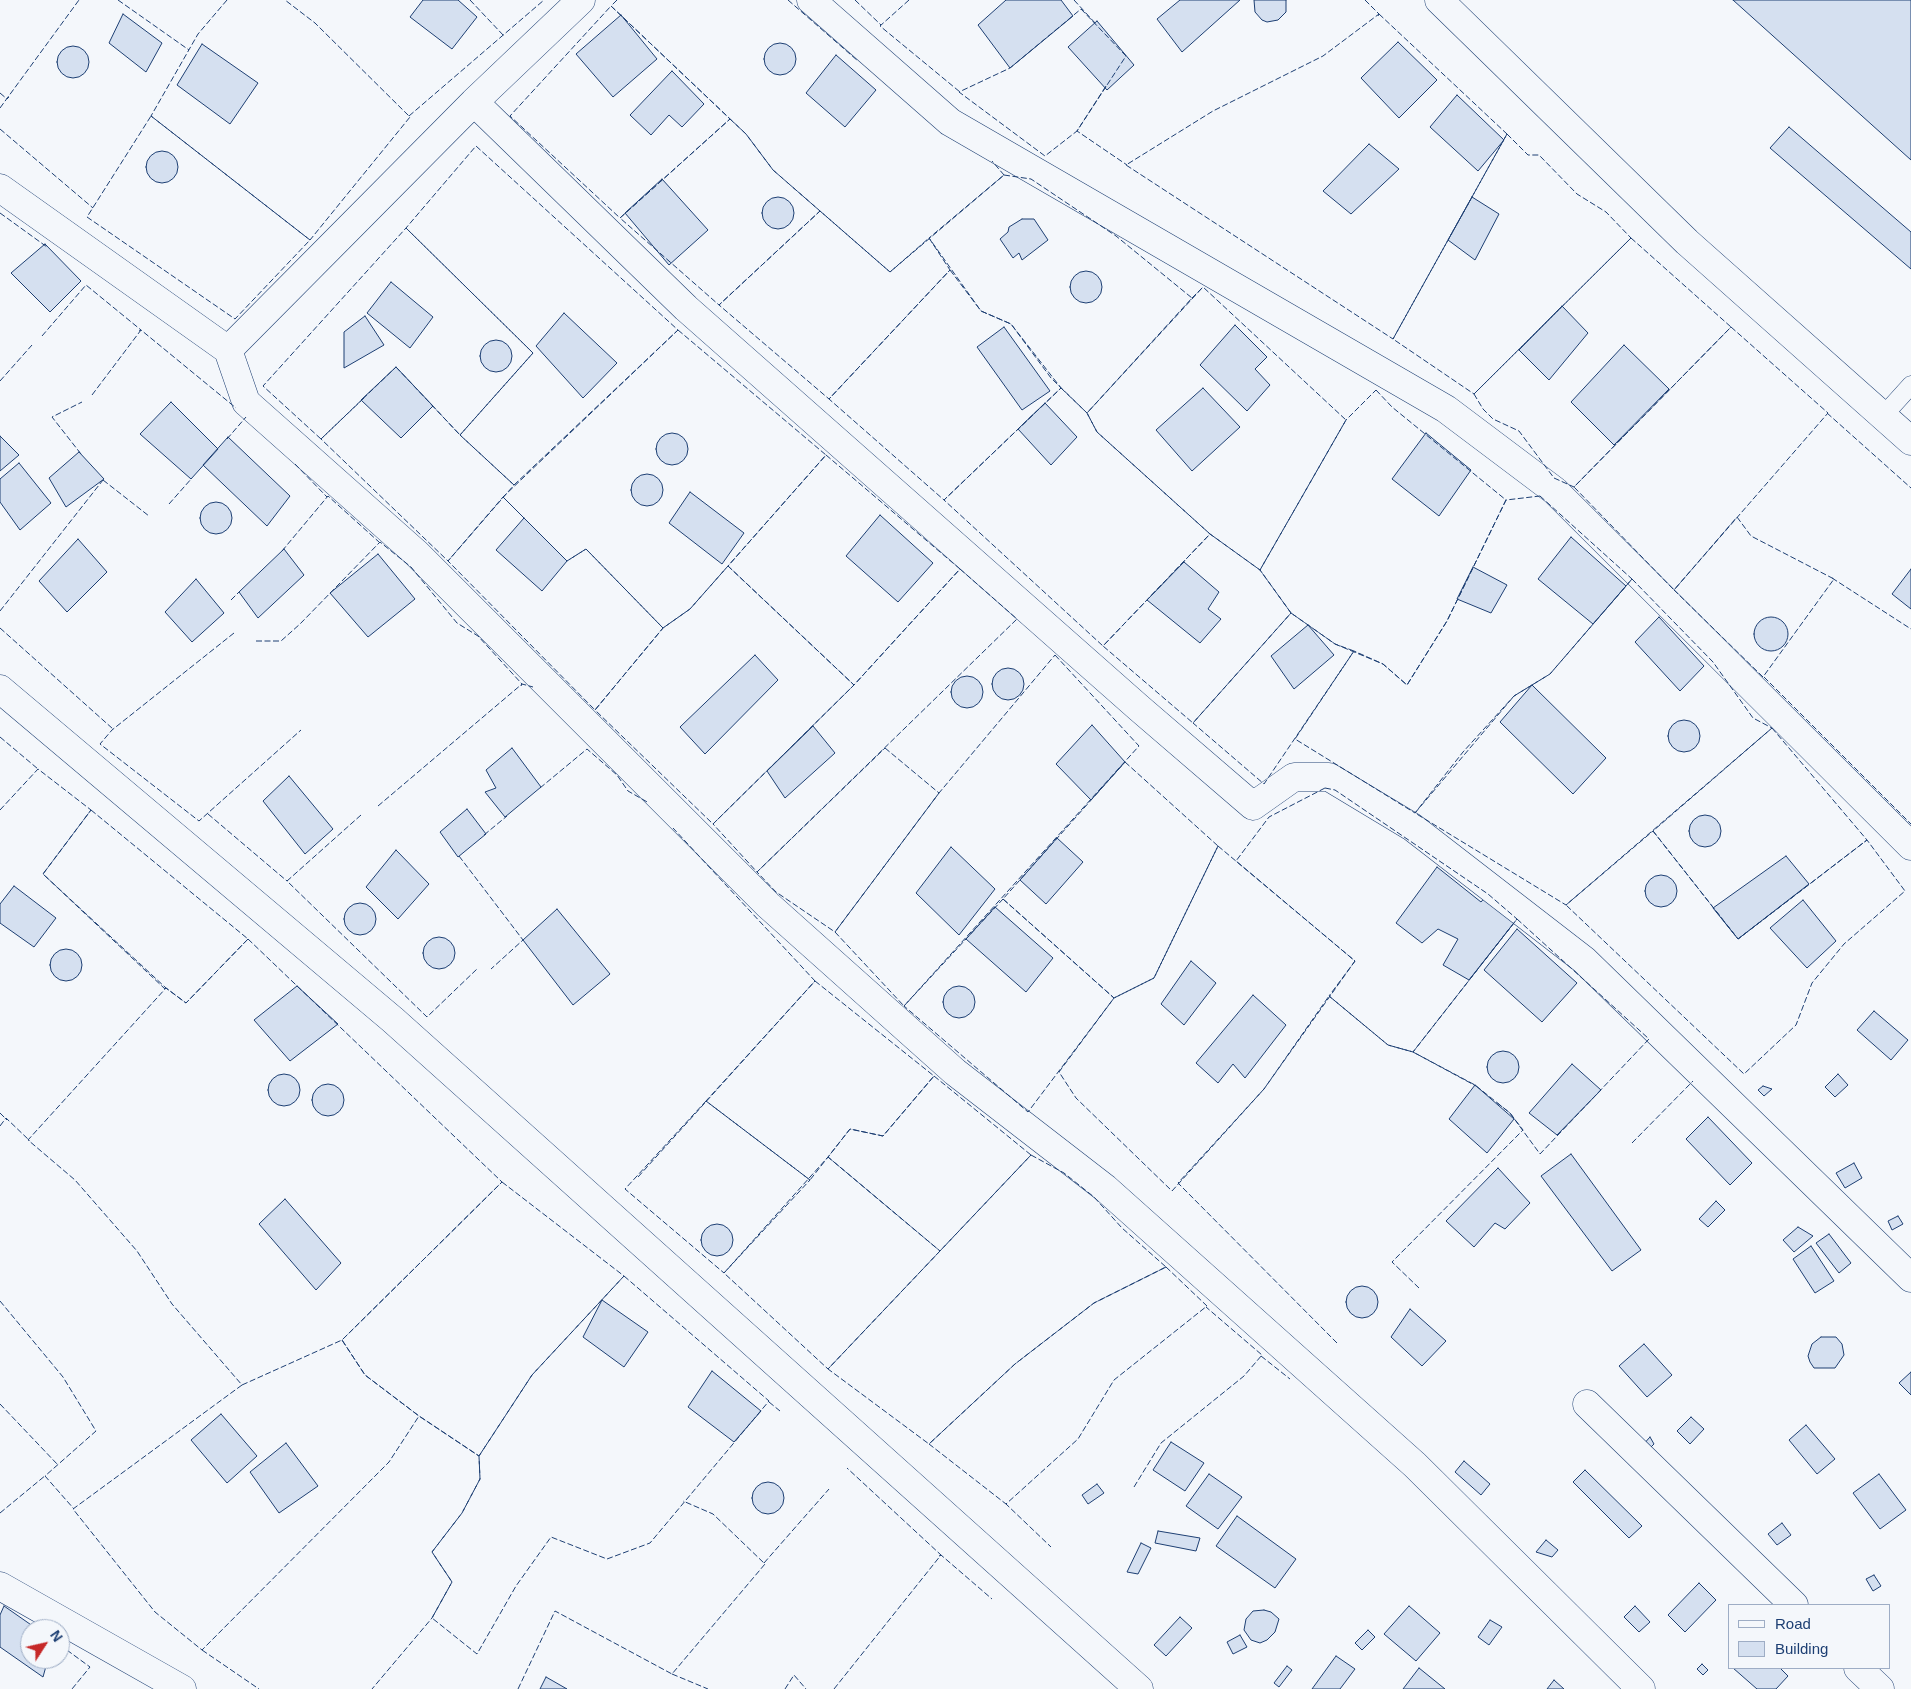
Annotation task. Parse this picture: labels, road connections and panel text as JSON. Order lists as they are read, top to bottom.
{
  "legend": ["Road", "Building"],
  "north": "top right"
}
